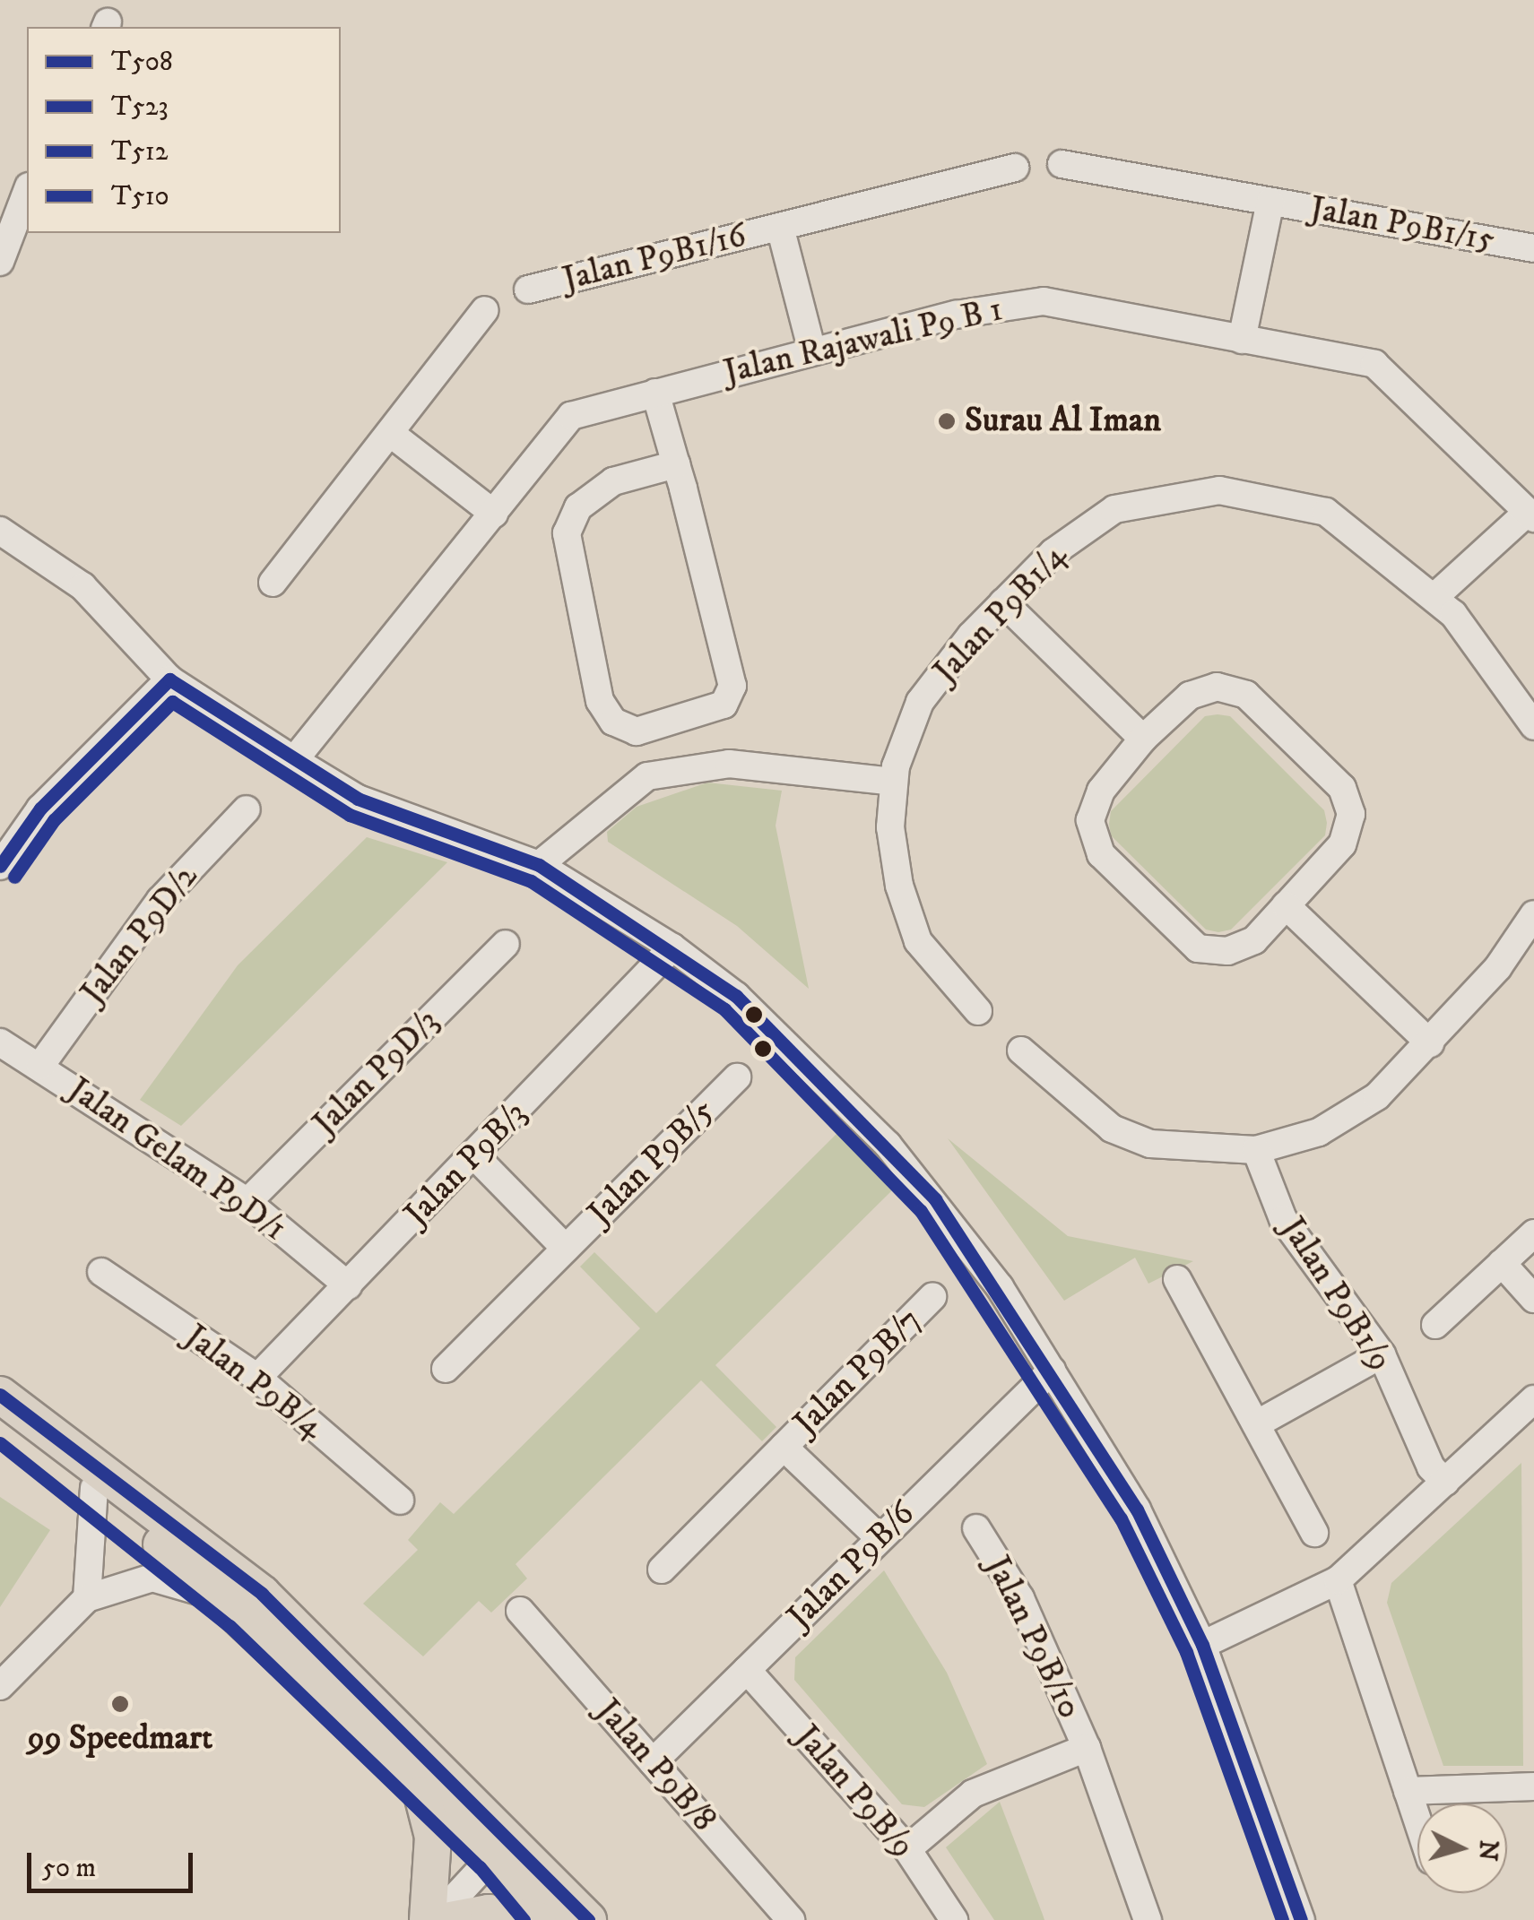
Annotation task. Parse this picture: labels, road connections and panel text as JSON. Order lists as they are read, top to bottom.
{
  "streets": {
    "street": [
      "Jalan P9B1/15",
      "Jalan P9B1/16",
      "Jalan Rajawali P9 B 1",
      "Jalan P9B1/4",
      "Jalan P9D/2",
      "Jalan P9D/3",
      "Jalan Gelam P9D/1",
      "Jalan P9B/5",
      "Jalan P9B/3",
      "Jalan P9B1/9",
      "Jalan P9B/7",
      "Jalan P9B/4",
      "Jalan P9B/6",
      "Jalan P9B/10",
      "Jalan P9B/8",
      "Jalan P9B/9"
    ]
  },
  "crossings": [
    ["Jalan P9B1/15", "Jalan Rajawali P9 B 1"],
    ["Jalan P9B1/16", "Jalan Rajawali P9 B 1"],
    ["Jalan P9D/2", "Jalan Gelam P9D/1"],
    ["Jalan P9D/3", "Jalan Gelam P9D/1"],
    ["Jalan Gelam P9D/1", "Jalan P9B/3"],
    ["Jalan P9B/5", "Jalan P9B/3"],
    ["Jalan P9B/3", "Jalan P9B/4"],
    ["Jalan P9B/7", "Jalan P9B/6"],
    ["Jalan P9B/6", "Jalan P9B/8"],
    ["Jalan P9B/6", "Jalan P9B/9"],
    ["Jalan P9B/10", "Jalan P9B/9"]
  ],
  "places": ["Surau Al Iman", "99 Speedmart"],
  "lines": [
    "transit line T508",
    "transit line T523",
    "transit line T512",
    "transit line T510"
  ],
  "legend": [
    "T508",
    "T523",
    "T512",
    "T510"
  ],
  "scale_bar": "50 m",
  "north": "right"
}
